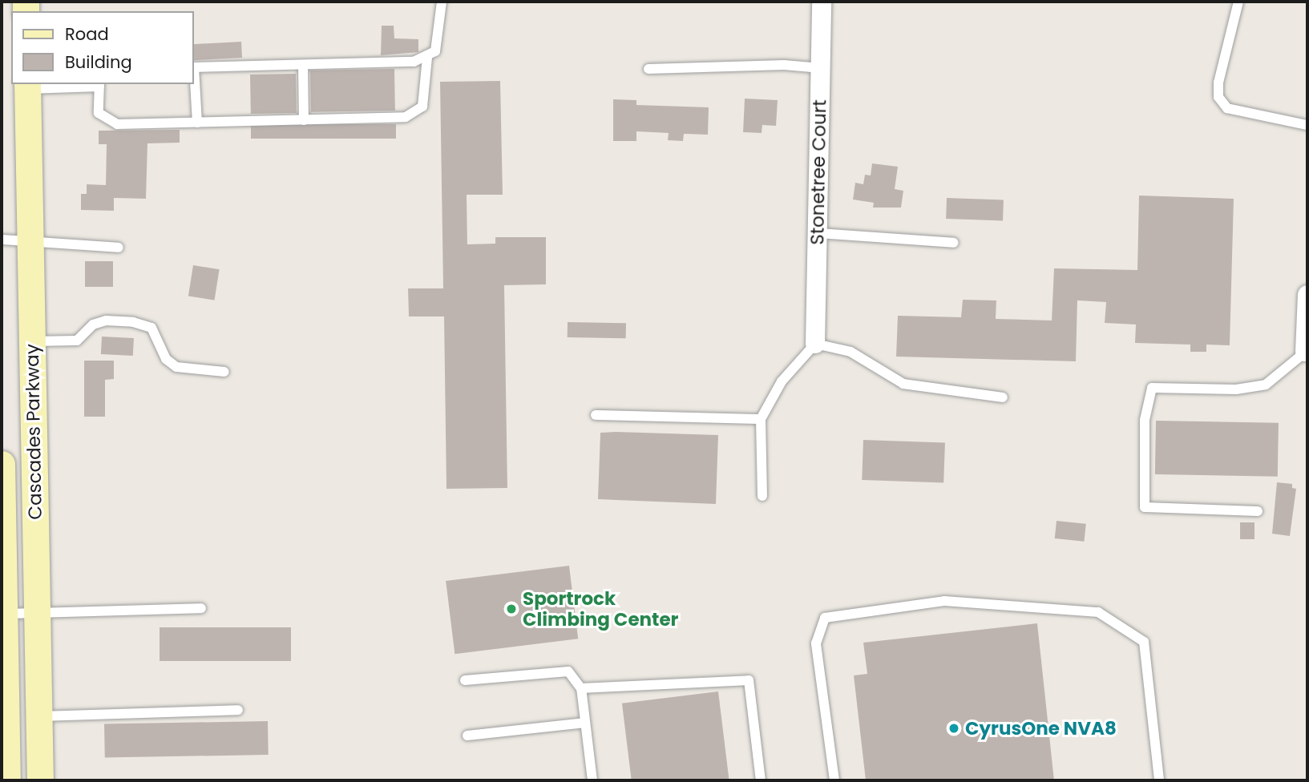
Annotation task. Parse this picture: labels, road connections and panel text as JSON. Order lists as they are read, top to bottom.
{
  "streets": {
    "main road": ["Cascades Parkway"],
    "street": ["Stonetree Court"]
  },
  "places": ["Sportrock Climbing Center", "CyrusOne NVA8"],
  "legend": ["Road", "Building"]
}
